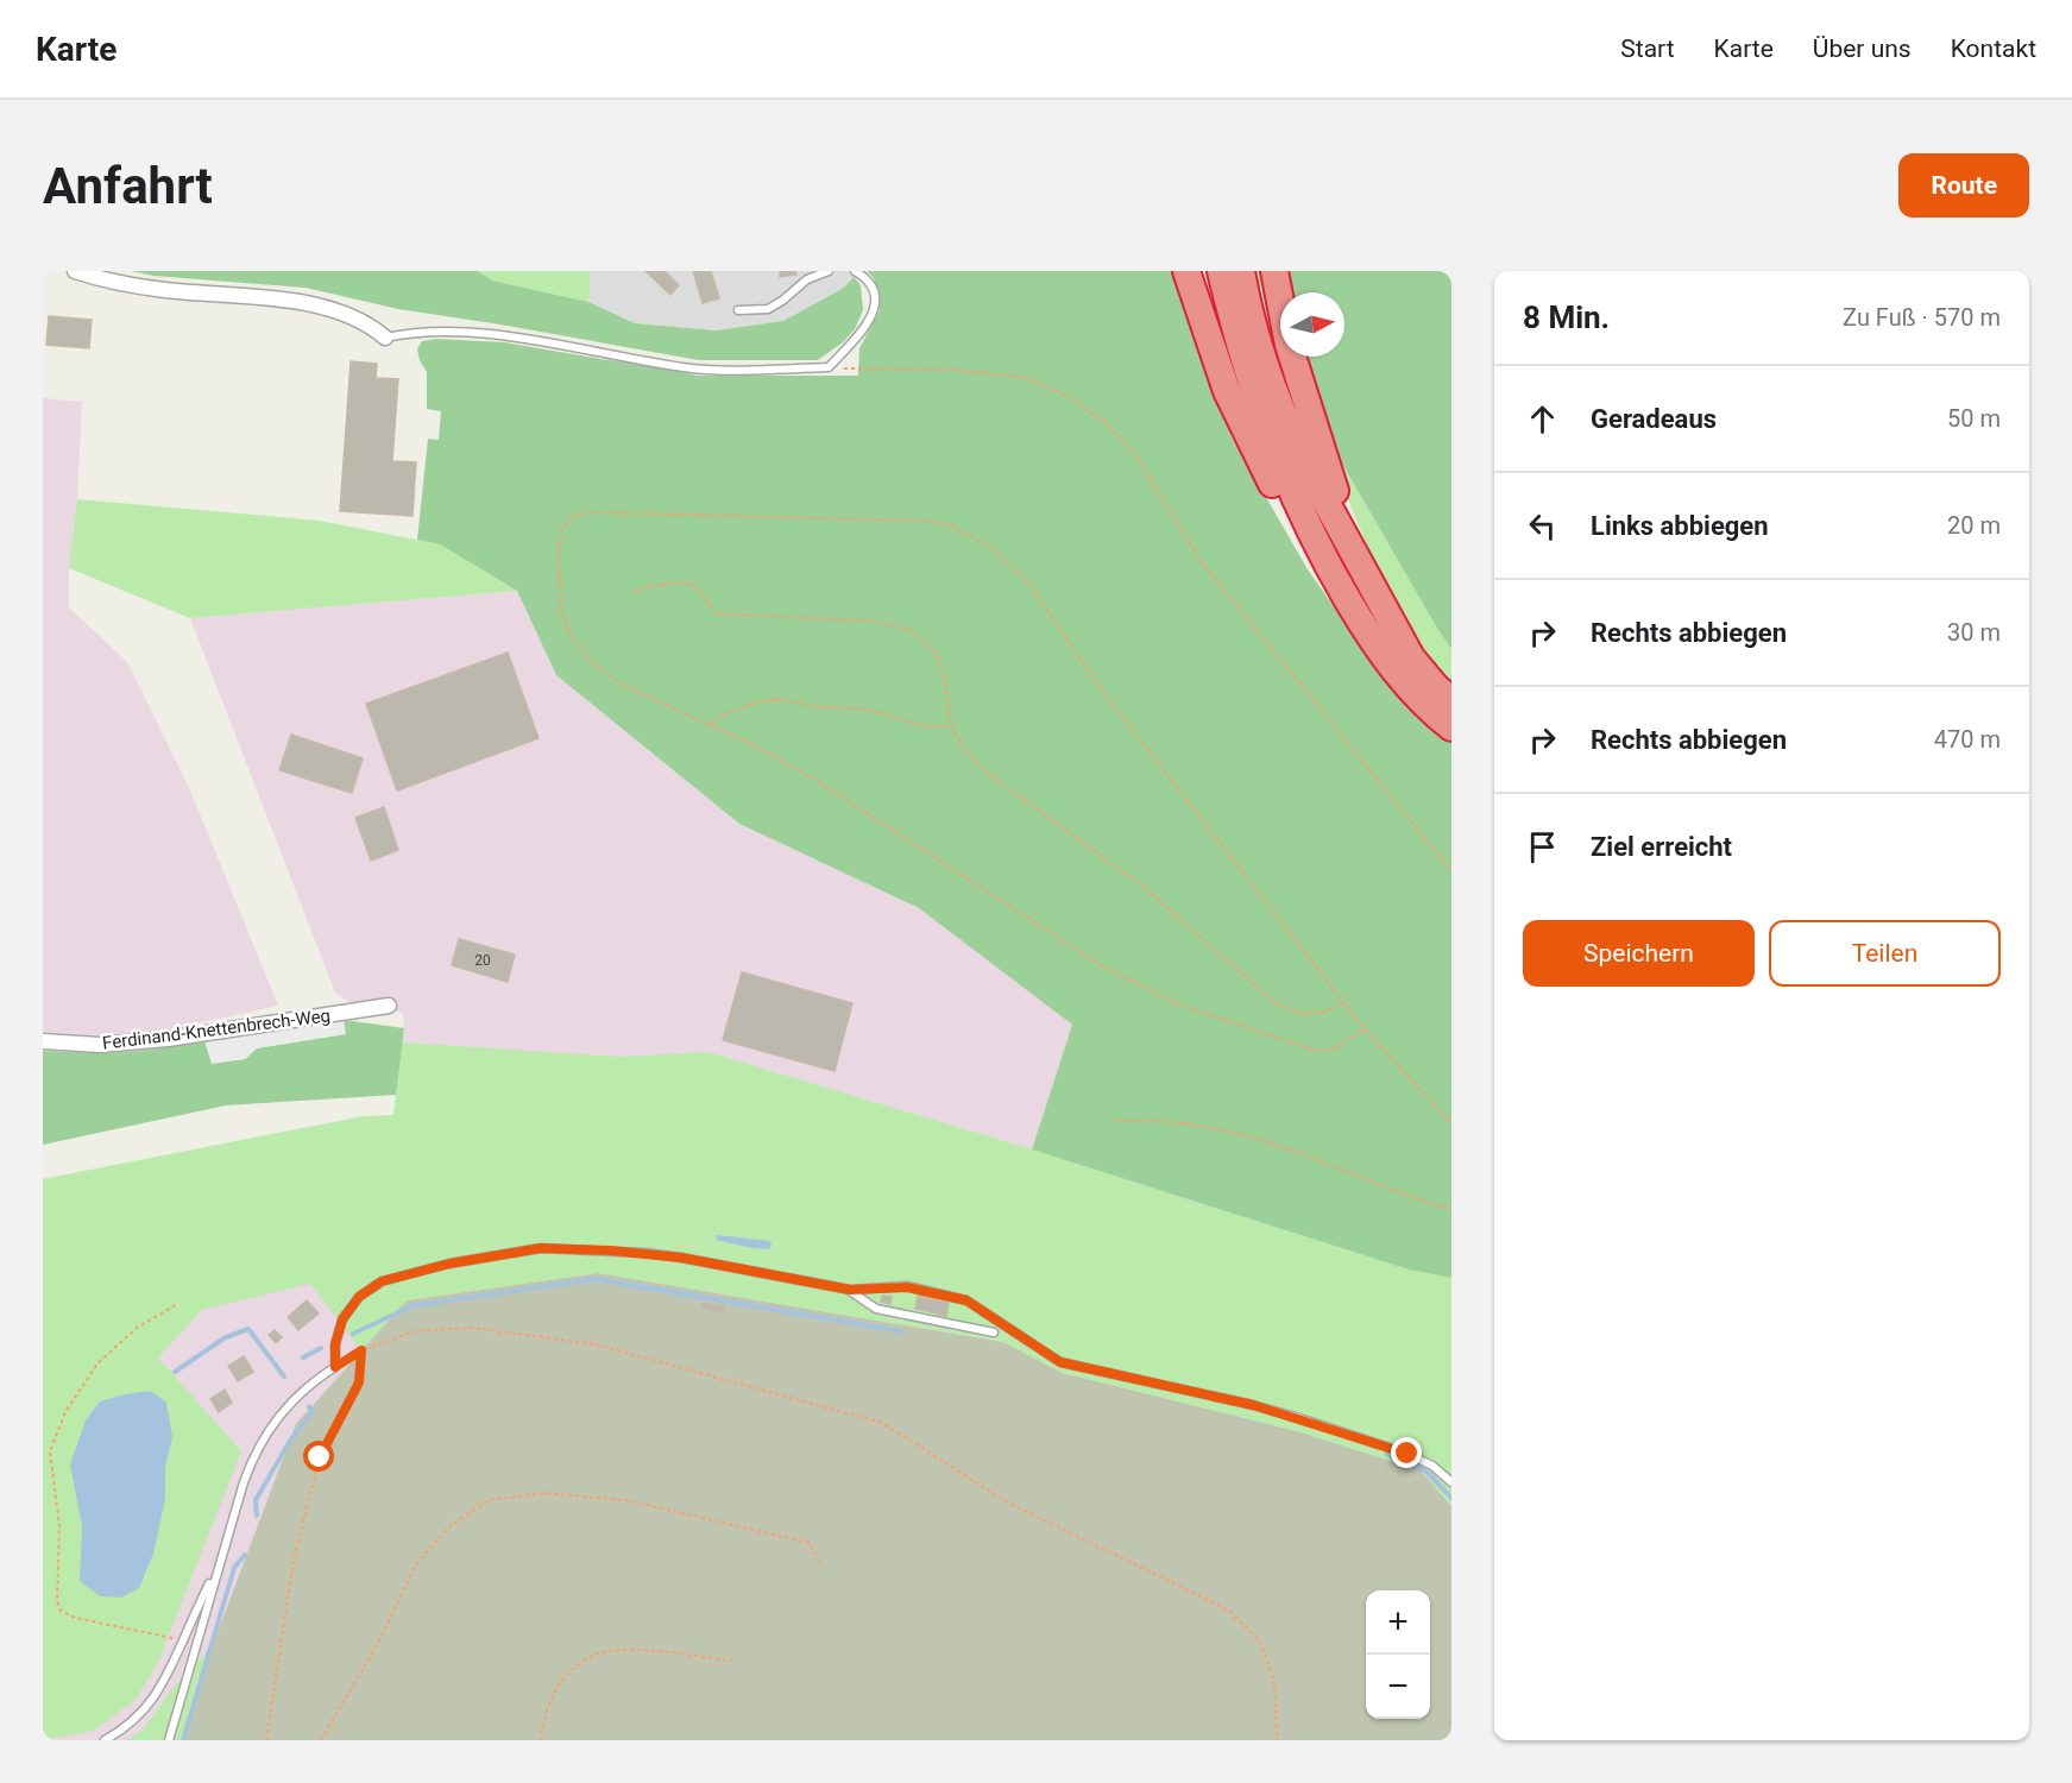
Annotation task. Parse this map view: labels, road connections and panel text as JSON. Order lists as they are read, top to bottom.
{
  "streets": {
    "street": ["Ferdinand-Knettenbrech-Weg"]
  },
  "house_numbers": ["20"],
  "north": "right",
  "page": {
    "header": "Karte",
    "nav": [
      "Start",
      "Karte",
      "Über uns",
      "Kontakt"
    ],
    "buttons": [
      "Route",
      ["Speichern", "Teilen"]
    ],
    "title": "Anfahrt",
    "heading": ["8 Min.", "Zu Fuß · 570 m"],
    "list": [
      ["Geradeaus", "50 m"],
      ["Links abbiegen", "20 m"],
      ["Rechts abbiegen", "30 m"],
      ["Rechts abbiegen", "470 m"],
      "Ziel erreicht"
    ],
    "map_buttons": ["+", "−"]
  }
}
